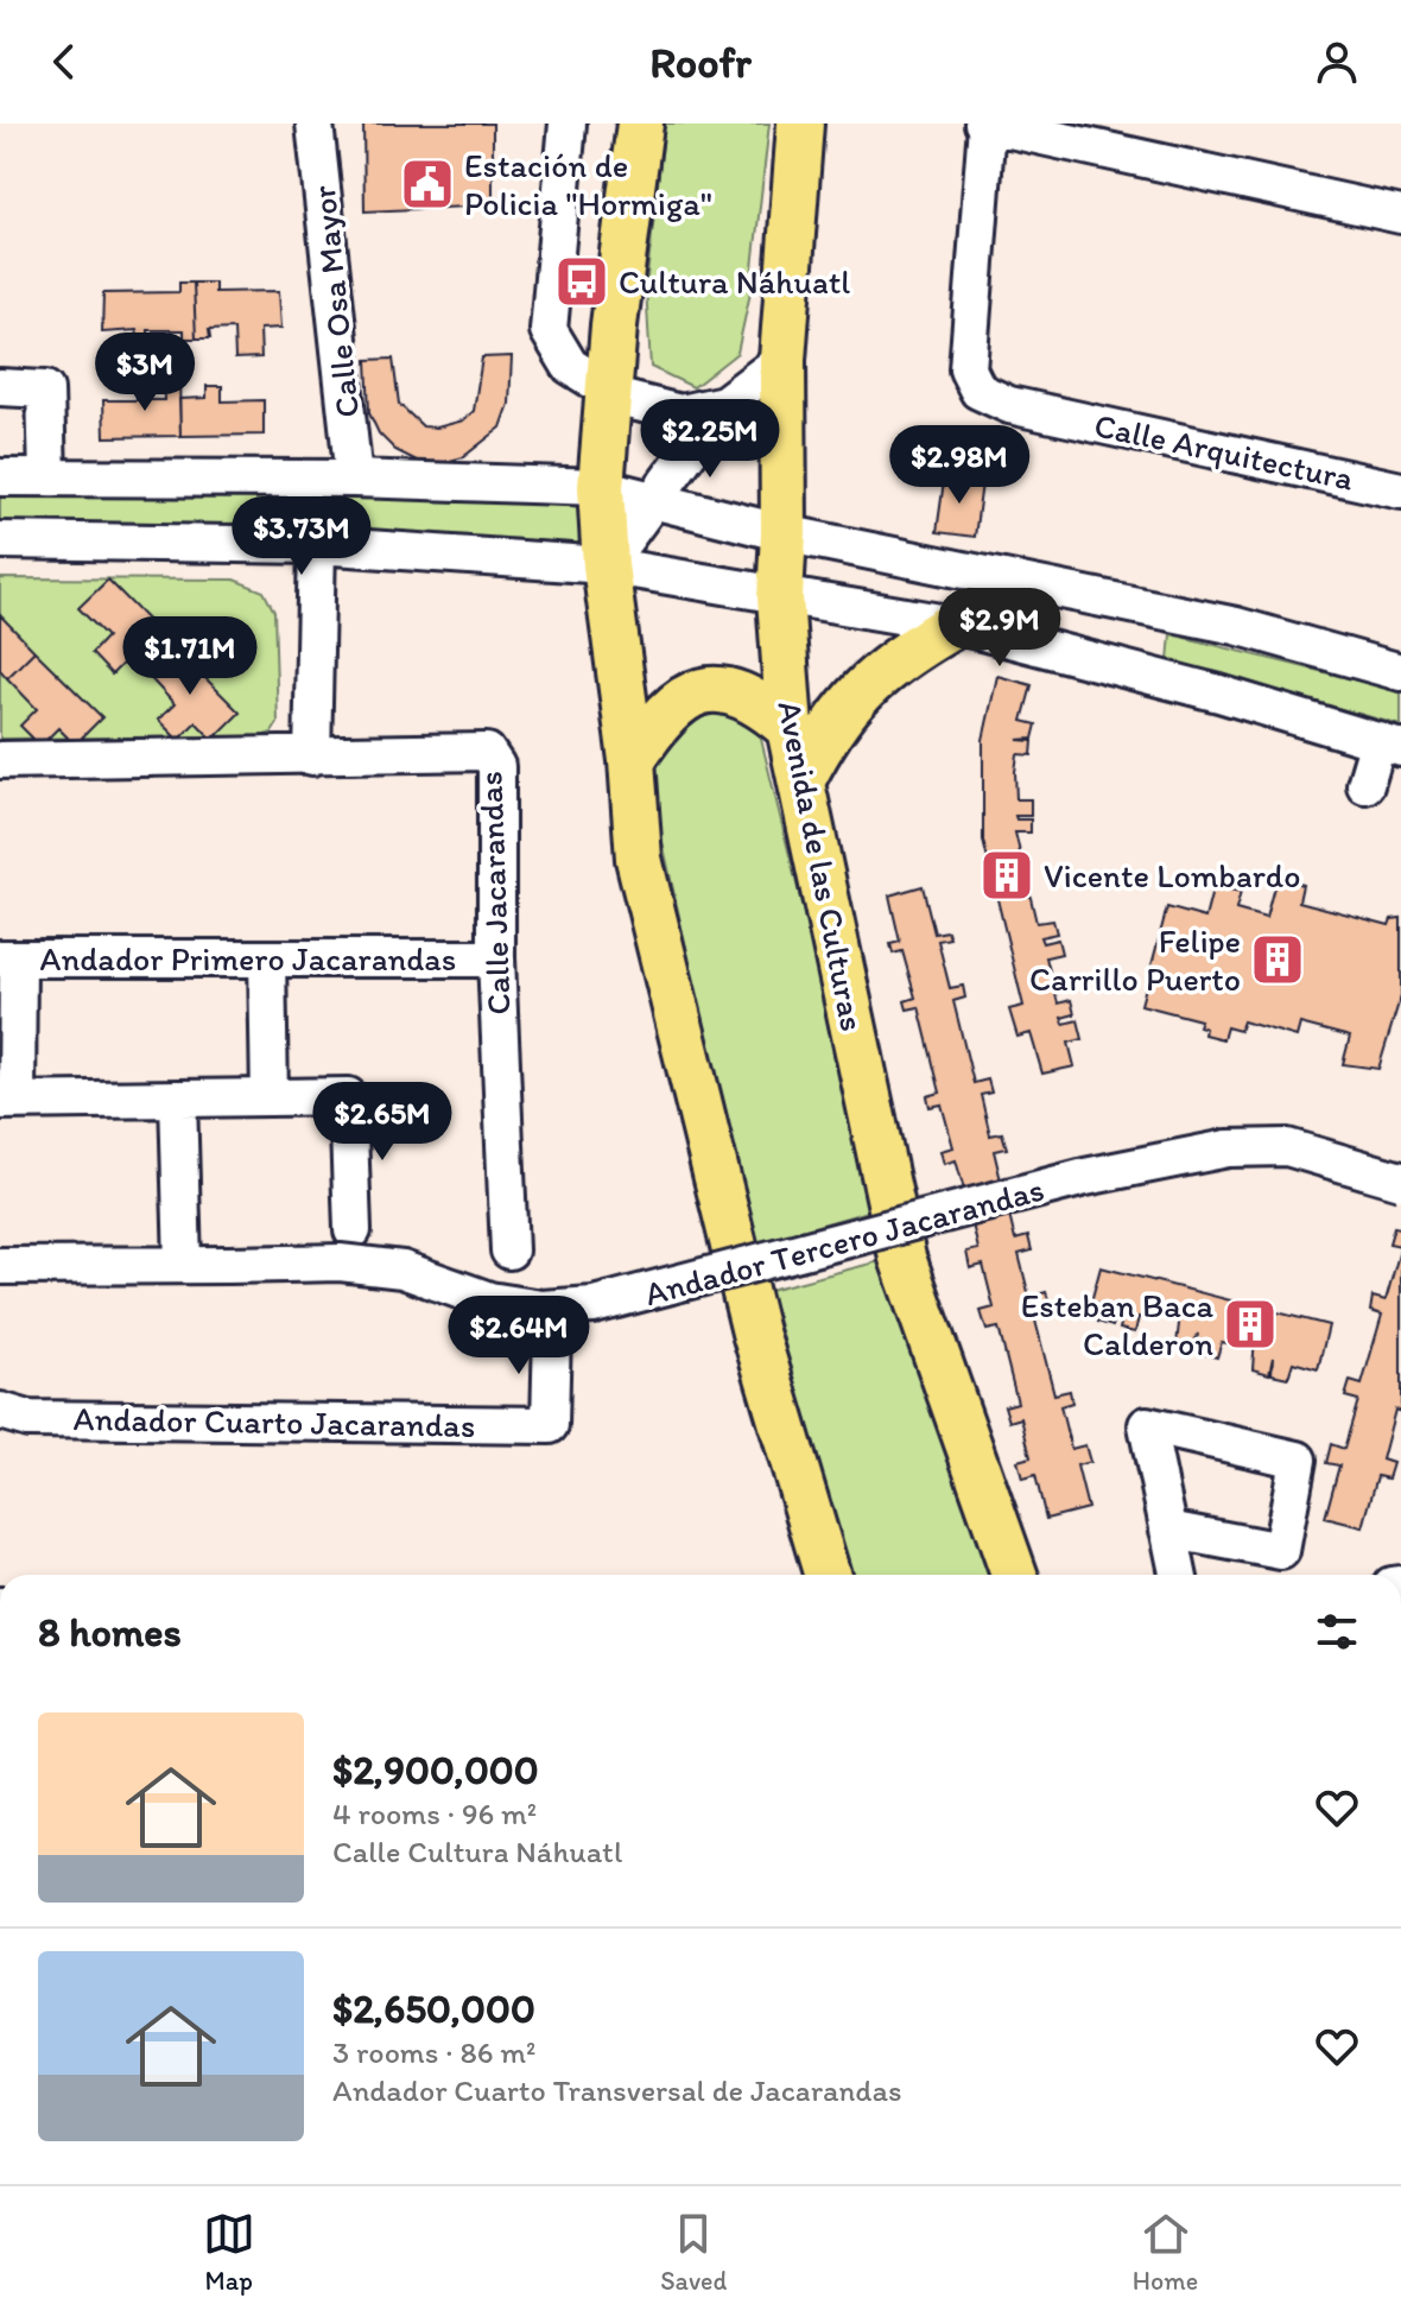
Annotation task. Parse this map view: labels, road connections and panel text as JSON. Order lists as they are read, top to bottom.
{
  "streets": {
    "main road": ["Avenida de las Culturas"],
    "street": [
      "Calle Osa Mayor",
      "Calle Arquitectura",
      "Calle Jacarandas",
      "Andador Primero Jacarandas",
      "Andador Tercero Jacarandas",
      "Andador Cuarto Jacarandas"
    ]
  },
  "crossings": [
    ["Calle Jacarandas", "Andador Primero Jacarandas"]
  ],
  "places": {
    "public building": ["Estación de Policia \"Hormiga\""],
    "bus stop": ["Cultura Náhuatl"],
    "building": ["Vicente Lombardo", "Felipe Carrillo Puerto", "Esteban Baca Calderon"]
  },
  "page": {
    "header": "Roofr",
    "price": [
      "$3M",
      "$2.25M",
      "$2.98M",
      "$3.73M",
      "$2.9M",
      "$1.71M",
      "$2.65M",
      "$2.64M"
    ],
    "heading": "8 homes",
    "list": [
      {
        "name": "$2,900,000",
        "note": "4 rooms · 96 m² · Calle Cultura Náhuatl"
      },
      {
        "name": "$2,650,000",
        "note": "3 rooms · 86 m² · Andador Cuarto Transversal de Jacarandas"
      }
    ],
    "tabs": ["Map", "Saved", "Home"]
  }
}
